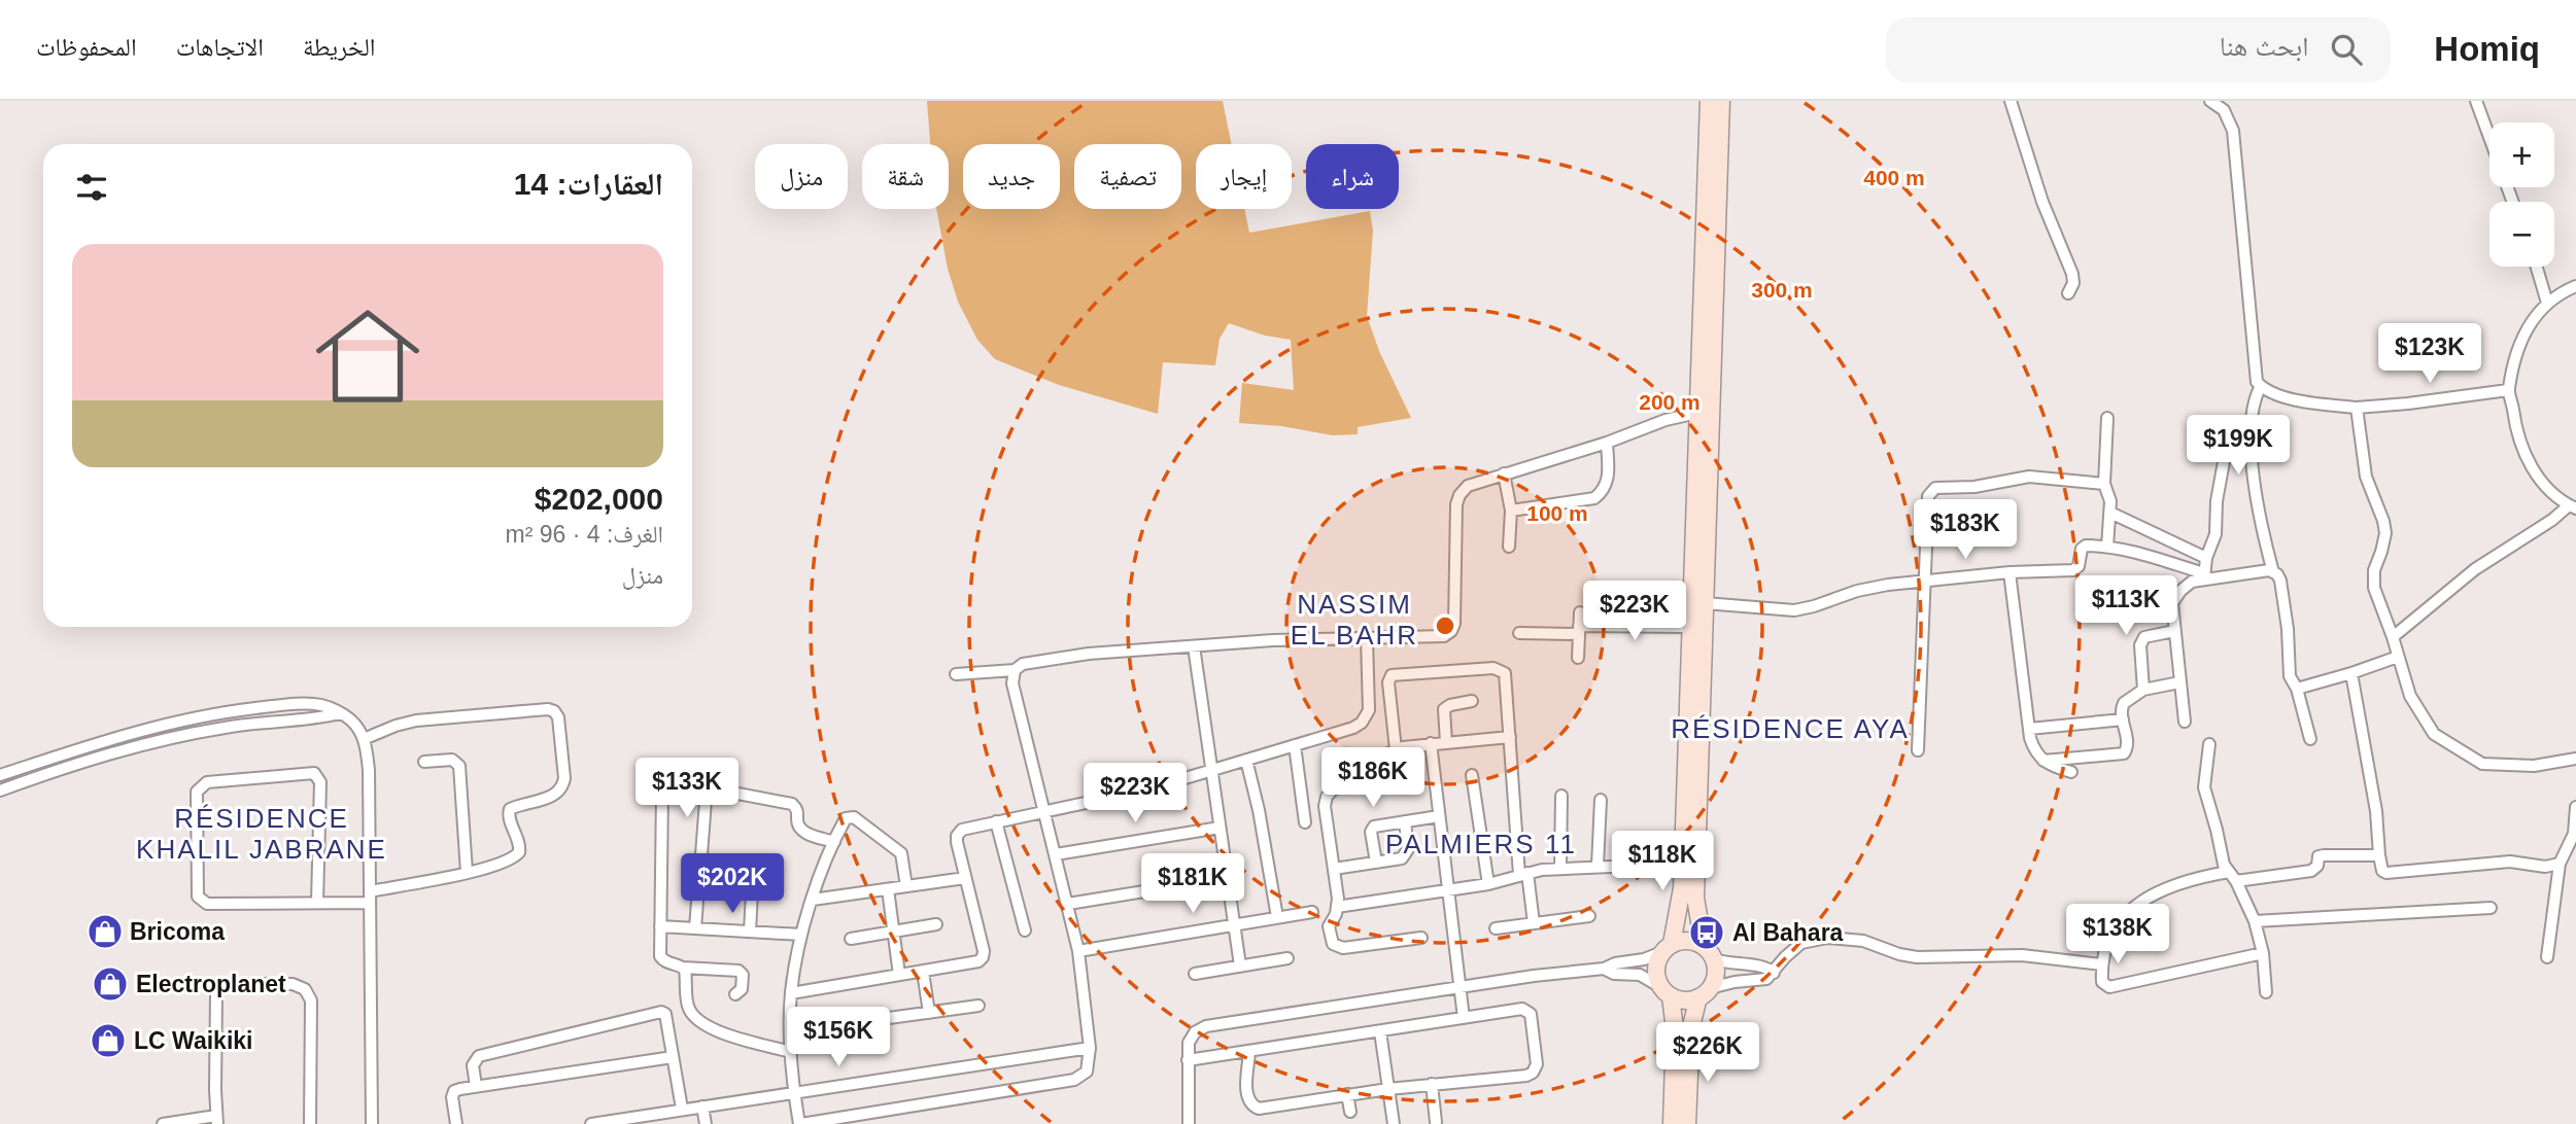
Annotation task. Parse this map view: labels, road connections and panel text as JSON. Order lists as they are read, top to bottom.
{
  "districts": [
    "NASSIM EL BAHR",
    "RÉSIDENCE AYA",
    "RÉSIDENCE KHALIL JABRANE",
    "PALMIERS 11"
  ],
  "places": {
    "shop": ["Bricoma", "Electroplanet", "LC Waikiki"],
    "bus stop": ["Al Bahara"]
  },
  "page": {
    "header": "Homiq",
    "search": "ابحث هنا",
    "nav": ["الخريطة", "الاتجاهات", "المحفوظات"],
    "map_buttons": ["+", "−"],
    "chip": [
      "شراء",
      "إيجار",
      "تصفية",
      "جديد",
      "شقة",
      "منزل"
    ],
    "heading": "العقارات: 14",
    "list": [
      {
        "name": "$202,000",
        "note": "الغرف: 4 · 96 m² · منزل"
      }
    ],
    "price": [
      "$123K",
      "$199K",
      "$183K",
      "$113K",
      "$223K",
      "$186K",
      "$133K",
      "$223K",
      "$118K",
      "$202K",
      "$181K",
      "$138K",
      "$156K",
      "$226K"
    ]
  },
  "rings": [
    "400 m",
    "300 m",
    "200 m",
    "100 m"
  ]
}
